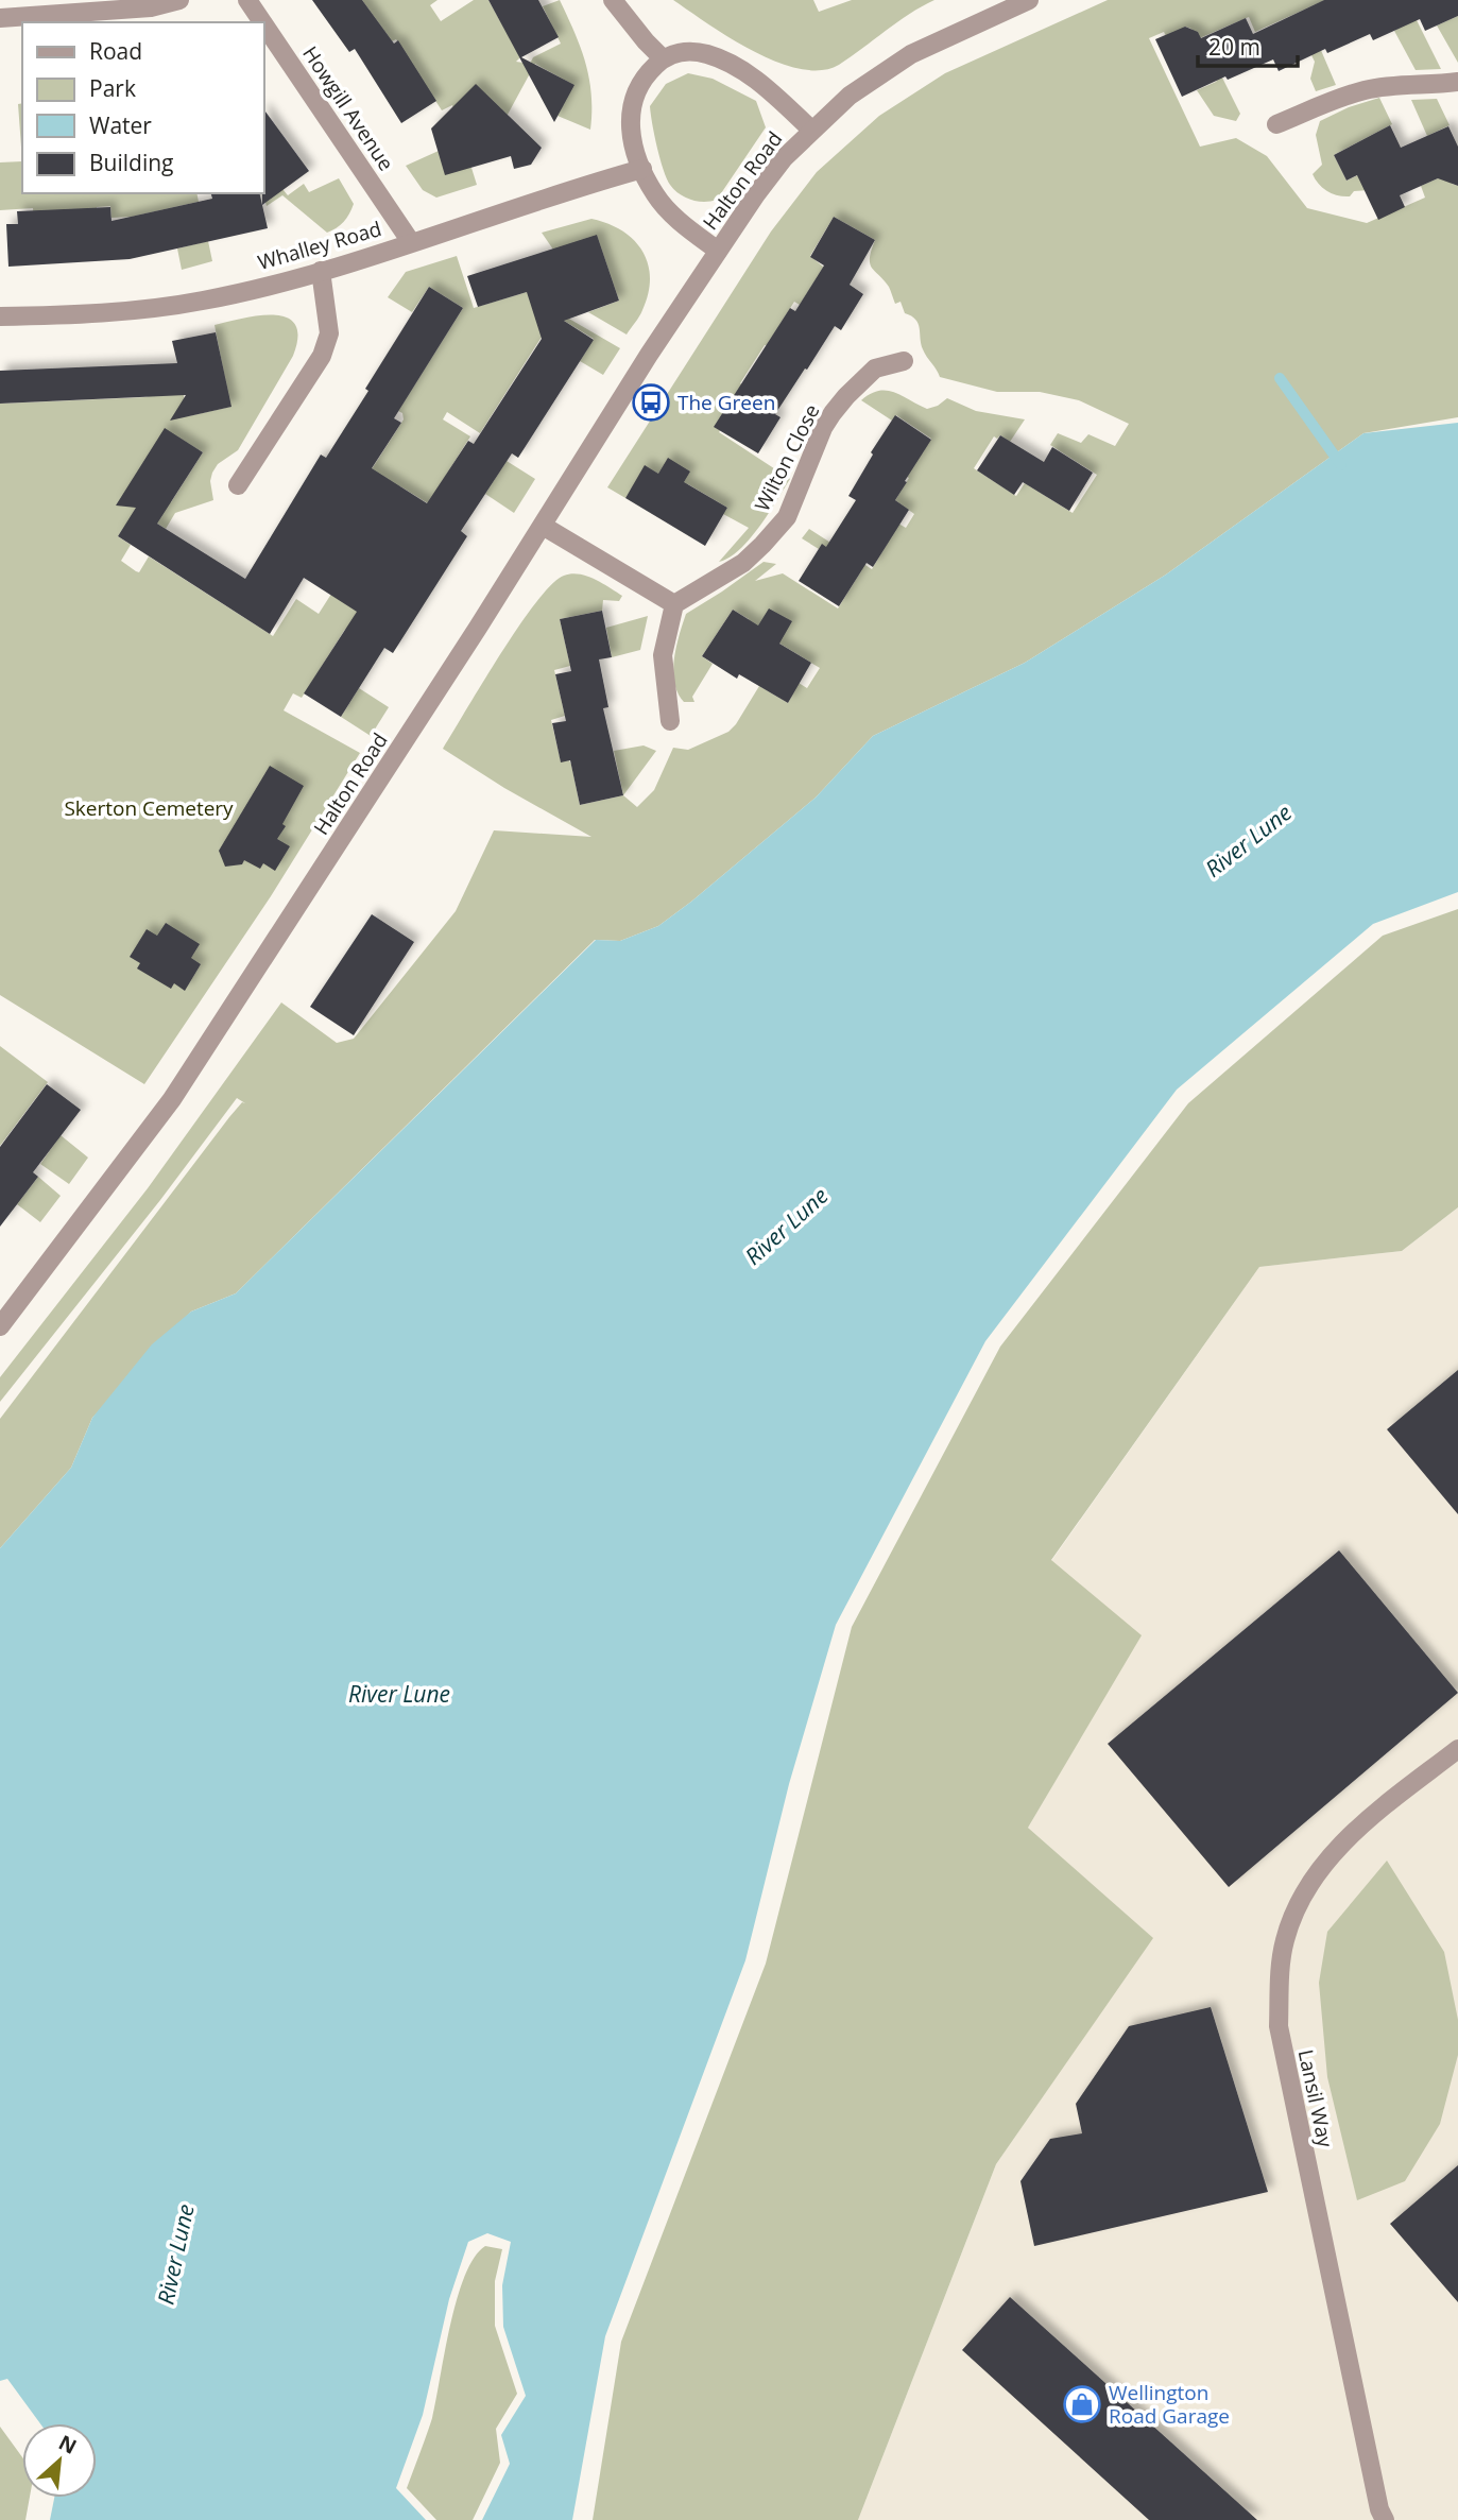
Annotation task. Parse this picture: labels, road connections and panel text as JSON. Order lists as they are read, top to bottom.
{
  "streets": {
    "street": [
      "Howgill Avenue",
      "Halton Road",
      "Whalley Road",
      "Wilton Close",
      "Lansil Way"
    ]
  },
  "crossings": [
    ["Howgill Avenue", "Whalley Road"],
    ["Halton Road", "Whalley Road"]
  ],
  "water": ["River Lune"],
  "parks": ["Skerton Cemetery"],
  "places": {
    "bus stop": ["The Green"],
    "shop": ["Wellington Road Garage"]
  },
  "legend": [
    "Road",
    "Park",
    "Water",
    "Building"
  ],
  "scale_bar": "20 m",
  "north": "top right"
}
